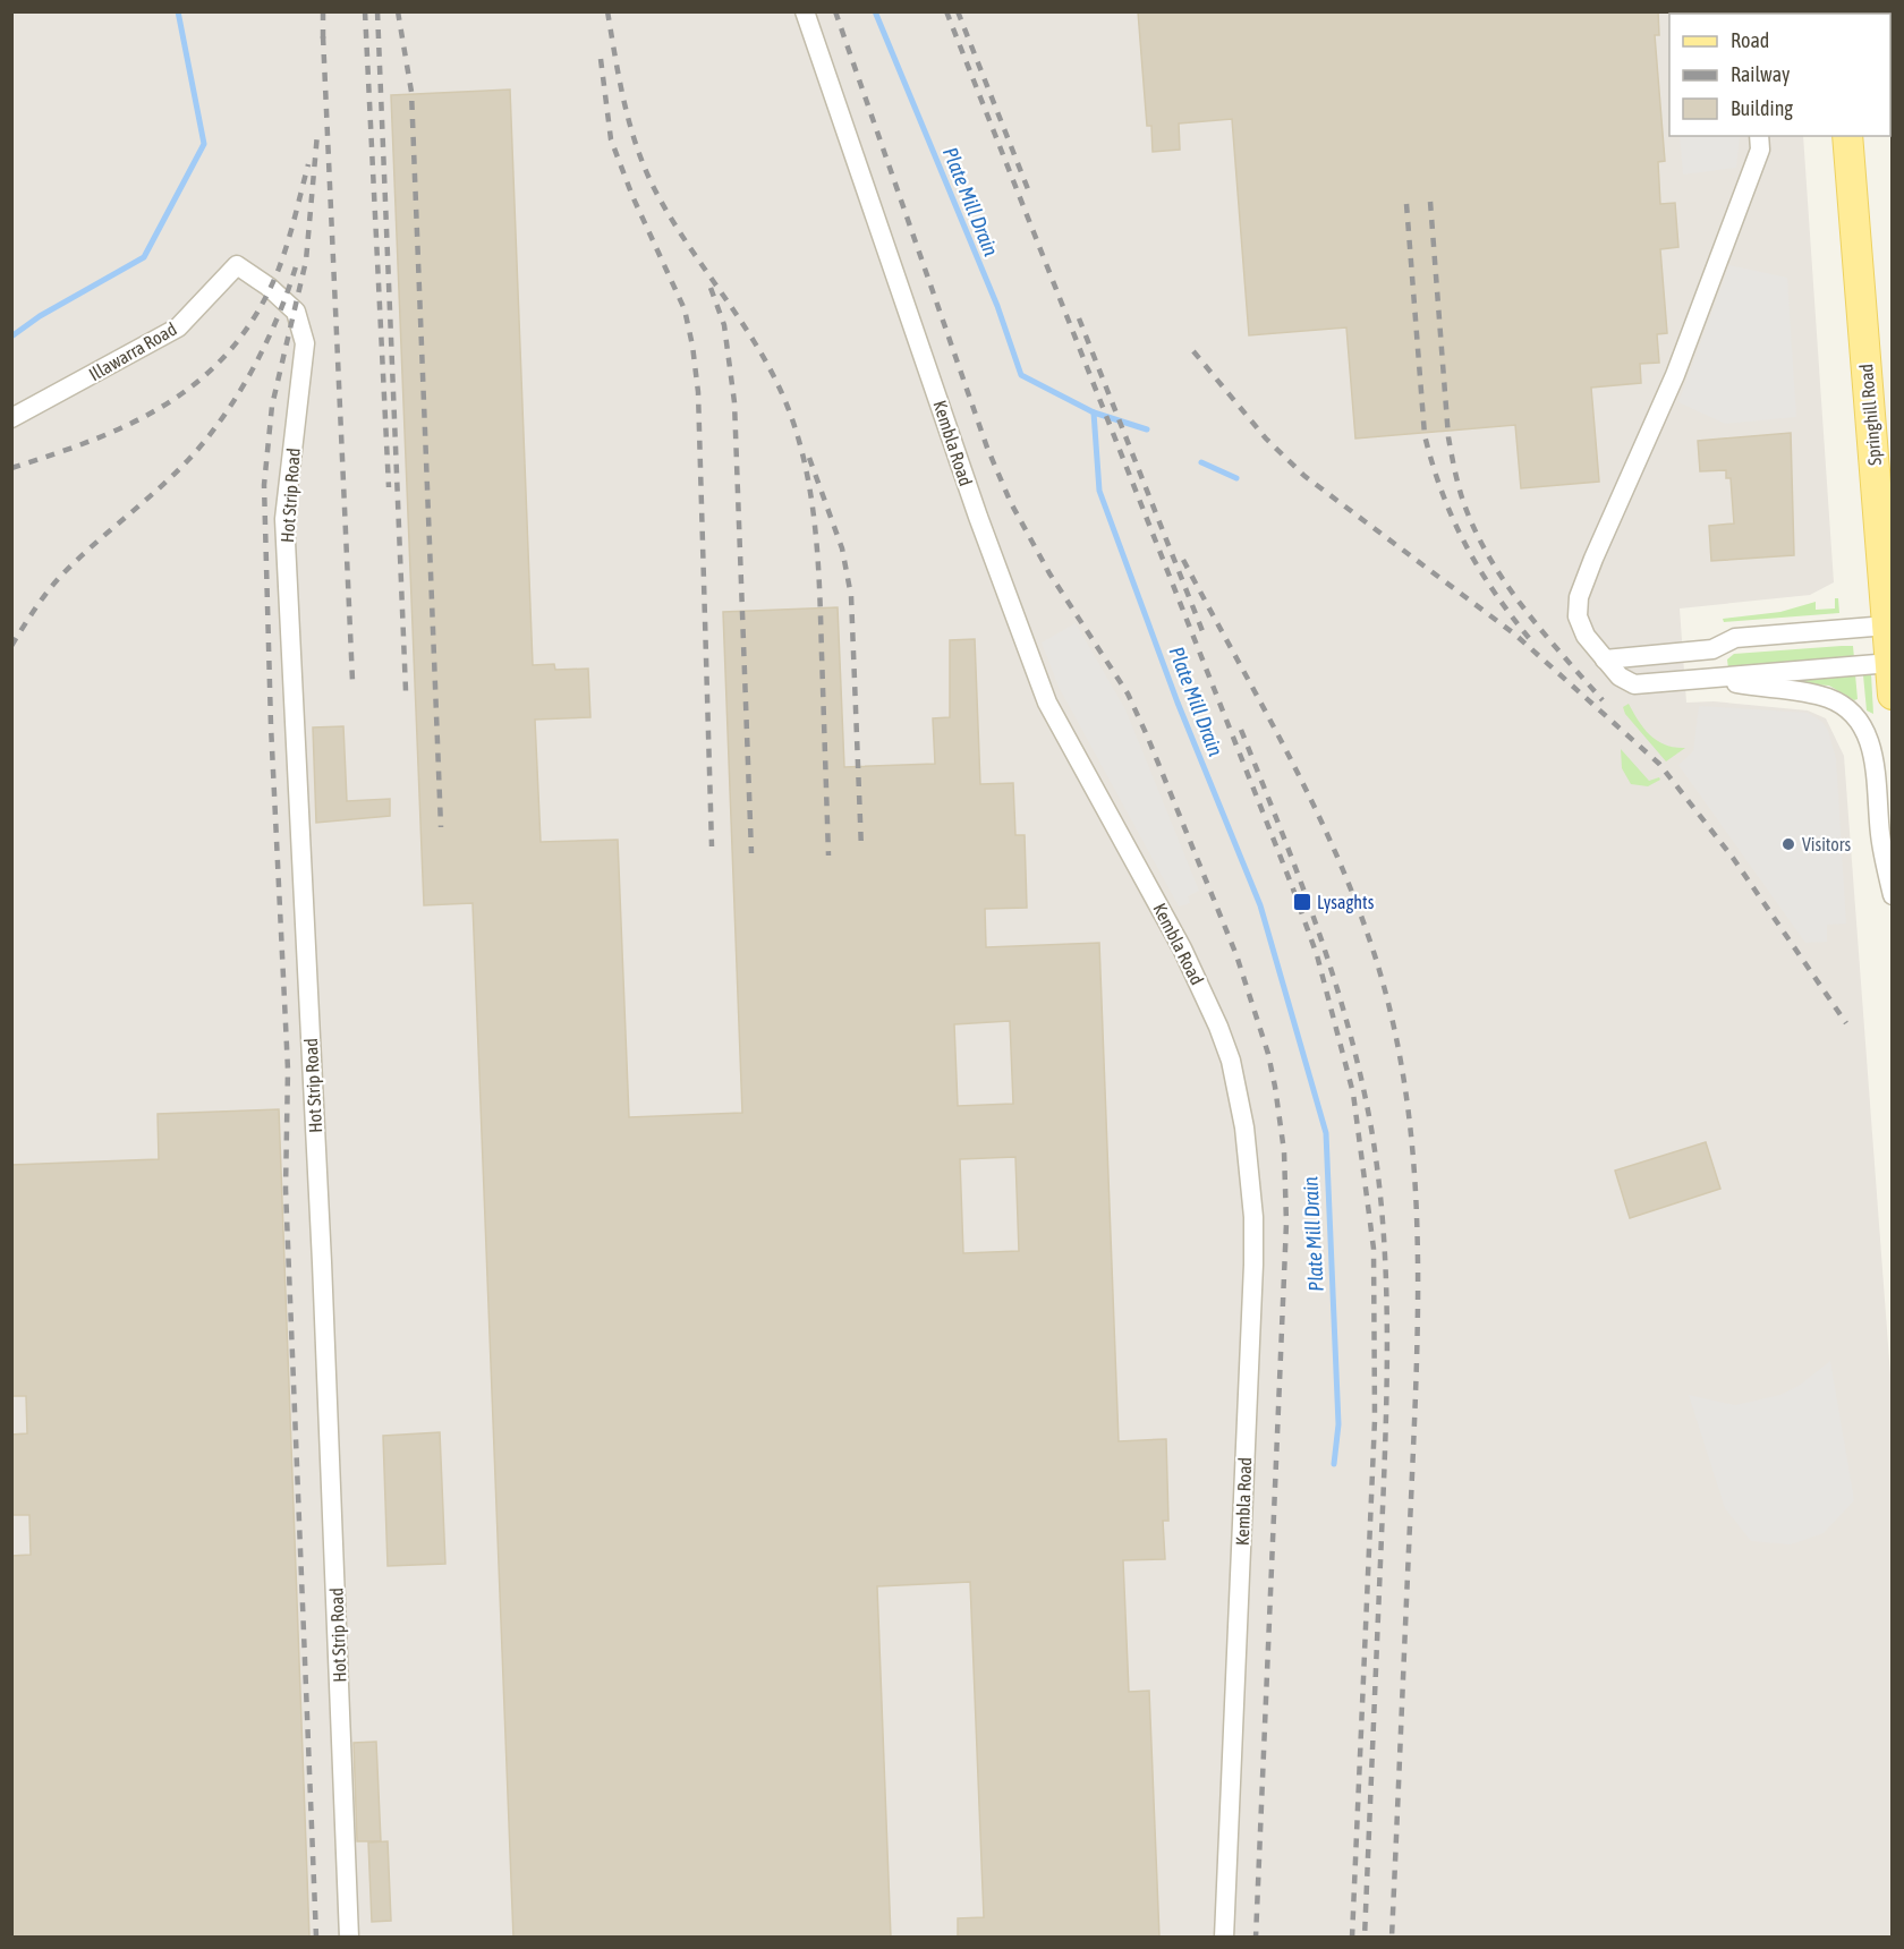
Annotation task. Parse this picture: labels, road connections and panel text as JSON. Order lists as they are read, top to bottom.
{
  "streets": {
    "main road": ["Springhill Road"],
    "street": ["Illawarra Road", "Kembla Road", "Hot Strip Road"]
  },
  "crossings": [
    ["Illawarra Road", "Hot Strip Road"]
  ],
  "water": ["Plate Mill Drain"],
  "places": {
    "other": ["Visitors"],
    "transit": ["Lysaghts"]
  },
  "legend": ["Road", "Railway", "Building"]
}
